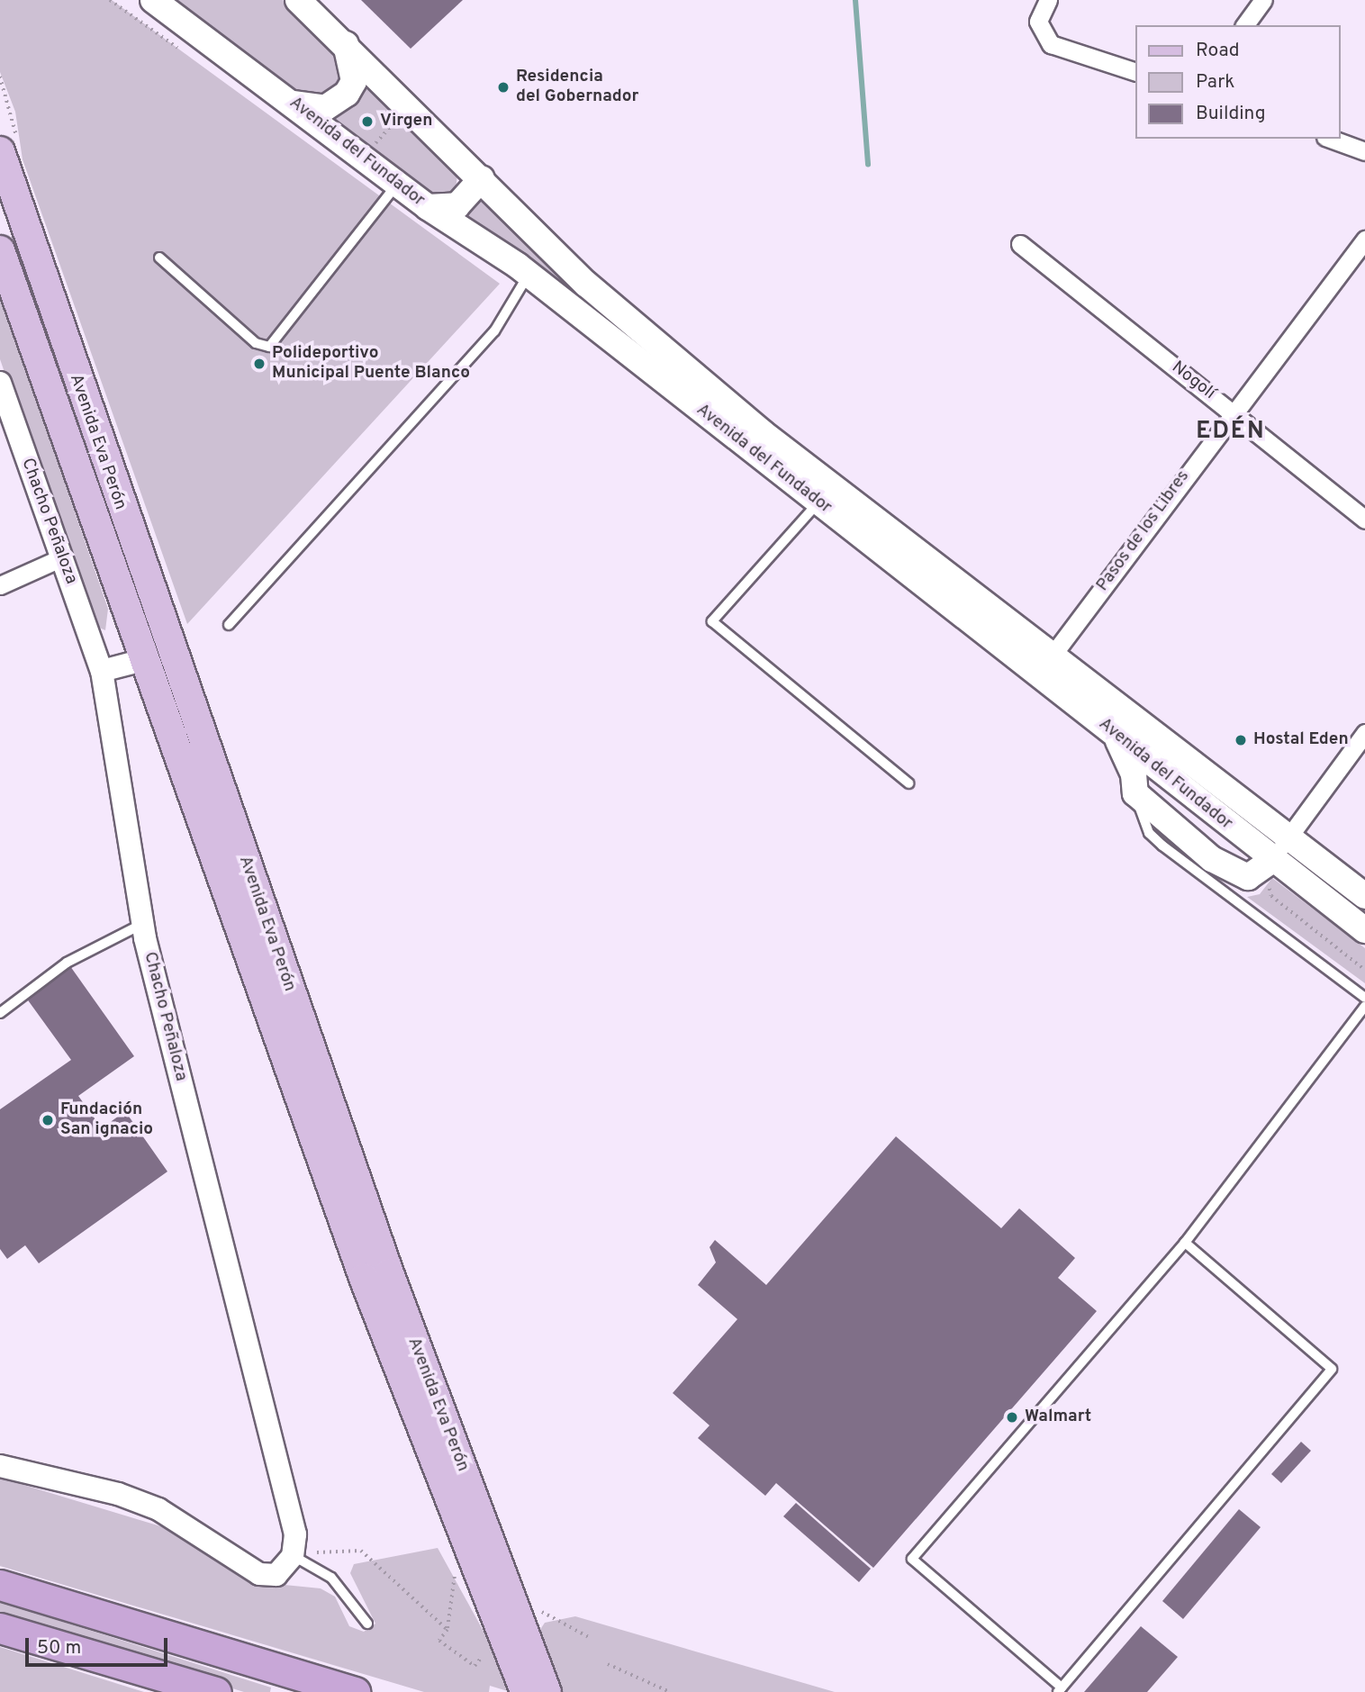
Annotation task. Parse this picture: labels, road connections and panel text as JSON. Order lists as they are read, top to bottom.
{
  "streets": {
    "main road": ["Avenida del Fundador", "Avenida Eva Perón"],
    "street": ["Nogolí", "Chacho Peñaloza", "Pasos de los Libres"]
  },
  "crossings": [
    ["Avenida del Fundador", "Pasos de los Libres"],
    ["Nogolí", "Pasos de los Libres"]
  ],
  "districts": ["EDÉN"],
  "places": [
    "Residencia del Gobernador",
    "Virgen",
    "Polideportivo Municipal Puente Blanco",
    "Hostal Eden",
    "Fundación San ignacio",
    "Walmart"
  ],
  "legend": ["Road", "Park", "Building"],
  "scale_bar": "50 m"
}
